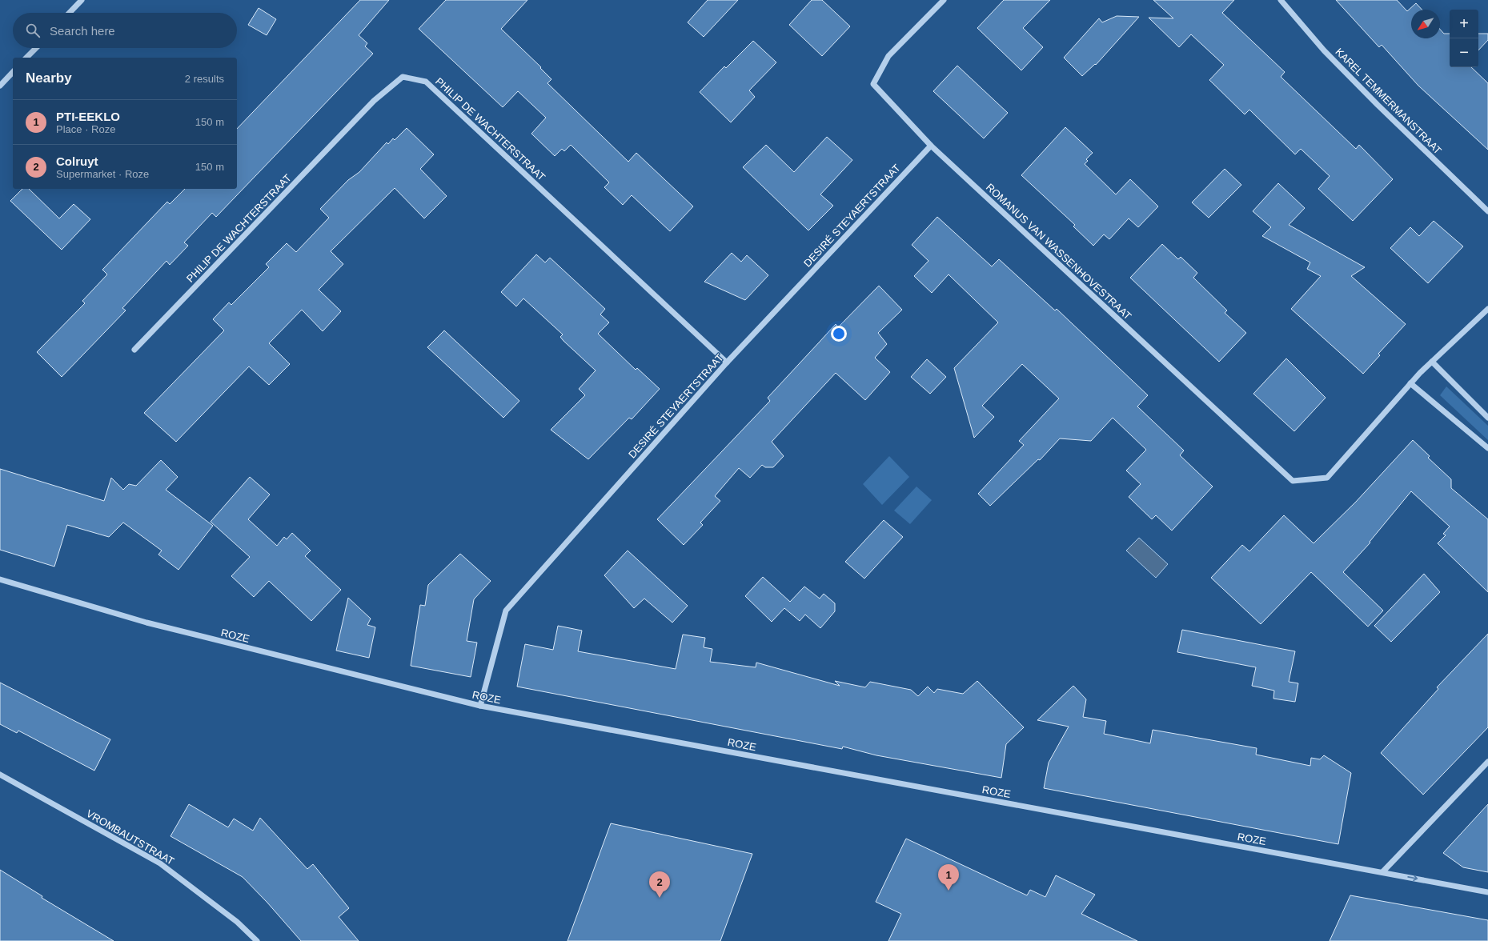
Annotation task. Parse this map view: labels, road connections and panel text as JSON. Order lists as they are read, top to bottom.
{
  "streets": {
    "street": [
      "KAREL TEMMERMANSTRAAT",
      "PHILIP DE WACHTERSTRAAT",
      "DESIRÉ STEYAERTSTRAAT",
      "ROMANUS VAN WASSENHOVESTRAAT",
      "ROZE",
      "VROMBAUTSTRAAT"
    ]
  },
  "crossings": [
    ["PHILIP DE WACHTERSTRAAT", "DESIRÉ STEYAERTSTRAAT"],
    ["DESIRÉ STEYAERTSTRAAT", "ROMANUS VAN WASSENHOVESTRAAT"],
    ["DESIRÉ STEYAERTSTRAAT", "ROZE"]
  ],
  "north": "bottom left",
  "page": {
    "map_buttons": ["+", "−"],
    "search": "Search here",
    "heading": ["Nearby", "2 results"],
    "list": [
      {
        "mark": "1",
        "name": "PTI-EEKLO",
        "note": "Place · Roze",
        "value": "150 m"
      },
      {
        "mark": "2",
        "name": "Colruyt",
        "note": "Supermarket · Roze",
        "value": "150 m"
      }
    ],
    "pins": ["1", "2"]
  }
}
